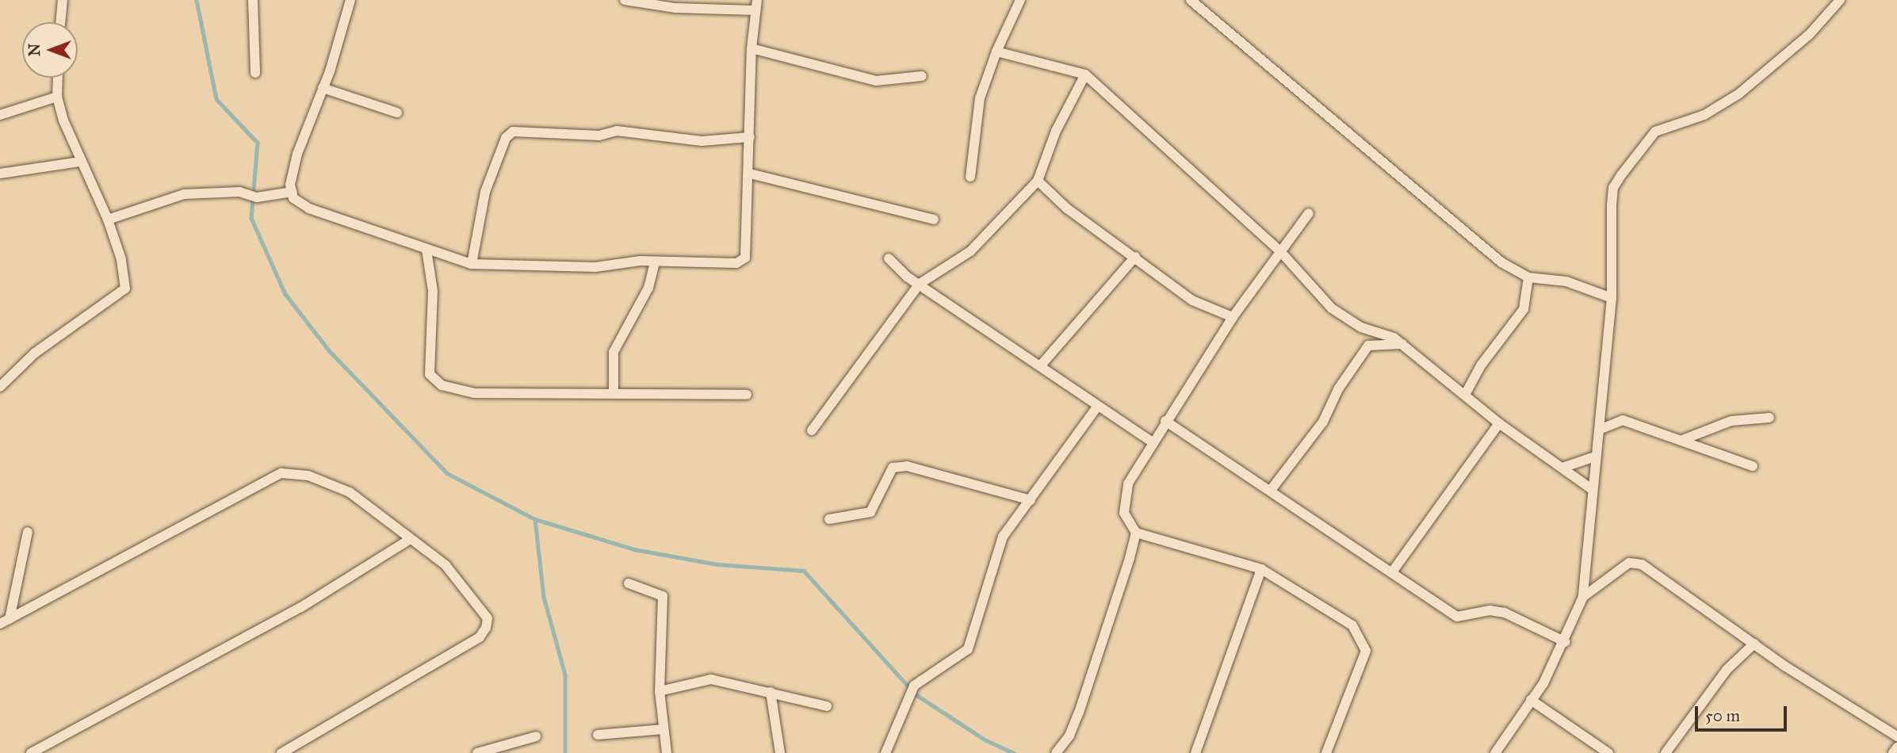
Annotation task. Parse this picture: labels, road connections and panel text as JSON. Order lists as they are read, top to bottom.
{
  "scale_bar": "50 m",
  "north": "left"
}
